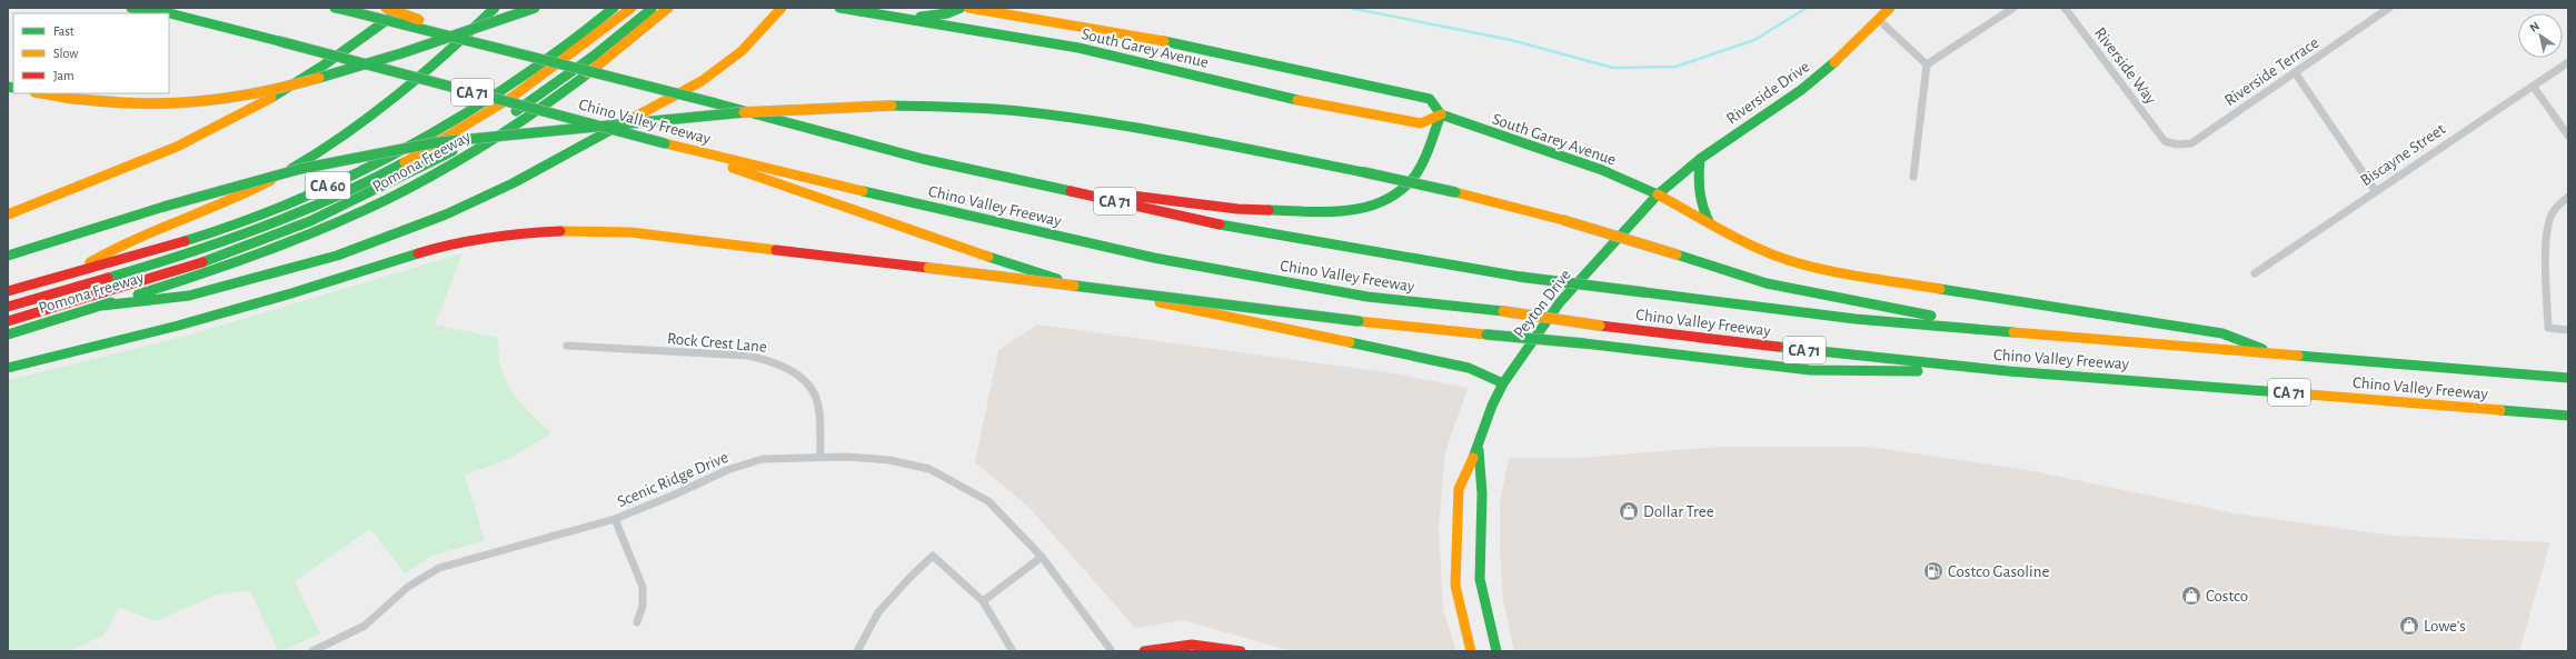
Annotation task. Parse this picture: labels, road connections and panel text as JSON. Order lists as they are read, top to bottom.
{
  "streets": {
    "main road": [
      "South Garey Avenue",
      "CA 71",
      "Riverside Drive",
      "Chino Valley Freeway",
      "Pomona Freeway",
      "CA 60",
      "Peyton Drive"
    ],
    "street": [
      "Riverside Way",
      "Riverside Terrace",
      "Biscayne Street",
      "Rock Crest Lane",
      "Scenic Ridge Drive"
    ]
  },
  "crossings": [
    ["South Garey Avenue", "Riverside Drive"],
    ["South Garey Avenue", "Chino Valley Freeway"],
    ["South Garey Avenue", "Peyton Drive"],
    ["Riverside Way", "Riverside Terrace"],
    ["Riverside Drive", "Peyton Drive"],
    ["Rock Crest Lane", "Scenic Ridge Drive"]
  ],
  "places": {
    "shop": ["Dollar Tree", "Costco", "Lowe's"],
    "fuel station": ["Costco Gasoline"]
  },
  "legend": ["Fast", "Slow", "Jam"],
  "north": "top left"
}
